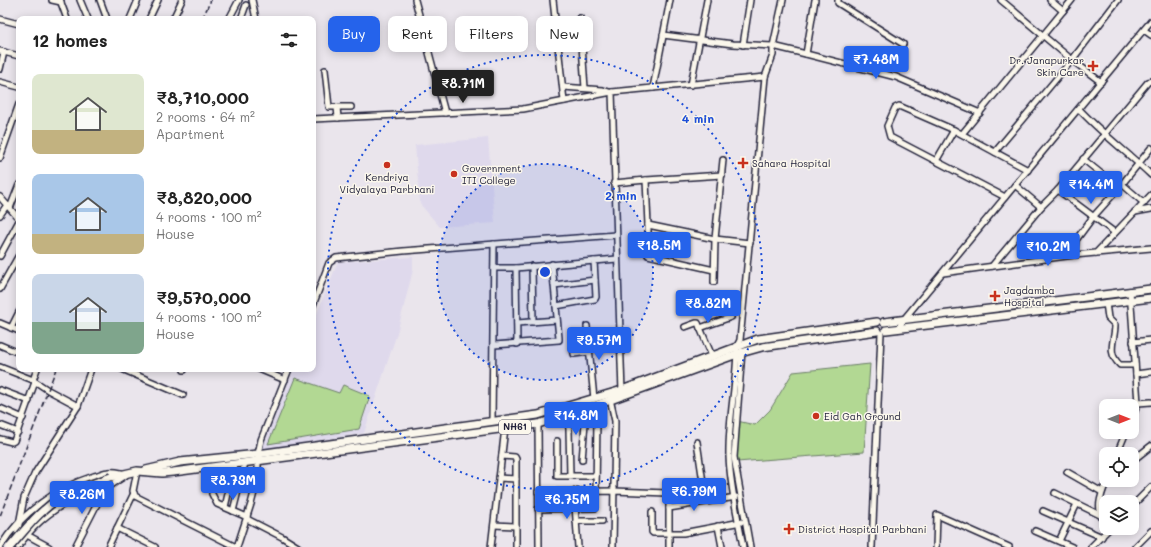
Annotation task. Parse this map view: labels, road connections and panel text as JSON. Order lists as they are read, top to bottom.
{
  "streets": {
    "highway": ["NH61"]
  },
  "places": {
    "health": [
      "Dr. Janapurkar Skin Care",
      "Sahara Hospital",
      "Jagdamba Hospital",
      "District Hospital Parbhani"
    ],
    "other": ["Kendriya Vidyalaya Parbhani", "Government ITI College", "Eid Gah Ground"]
  },
  "north": "right",
  "page": {
    "chip": [
      "Buy",
      "Rent",
      "Filters",
      "New"
    ],
    "heading": "12 homes",
    "price": [
      "₹7.48M",
      "₹8.71M",
      "₹14.4M",
      "₹18.5M",
      "₹10.2M",
      "₹8.82M",
      "₹9.57M",
      "₹14.8M",
      "₹8.73M",
      "₹6.79M",
      "₹8.26M",
      "₹6.75M"
    ],
    "list": [
      {
        "name": "₹8,710,000",
        "note": "2 rooms · 64 m² · Apartment"
      },
      {
        "name": "₹8,820,000",
        "note": "4 rooms · 100 m² · House"
      },
      {
        "name": "₹9,570,000",
        "note": "4 rooms · 100 m² · House"
      }
    ]
  },
  "rings": ["4 min", "2 min"]
}
